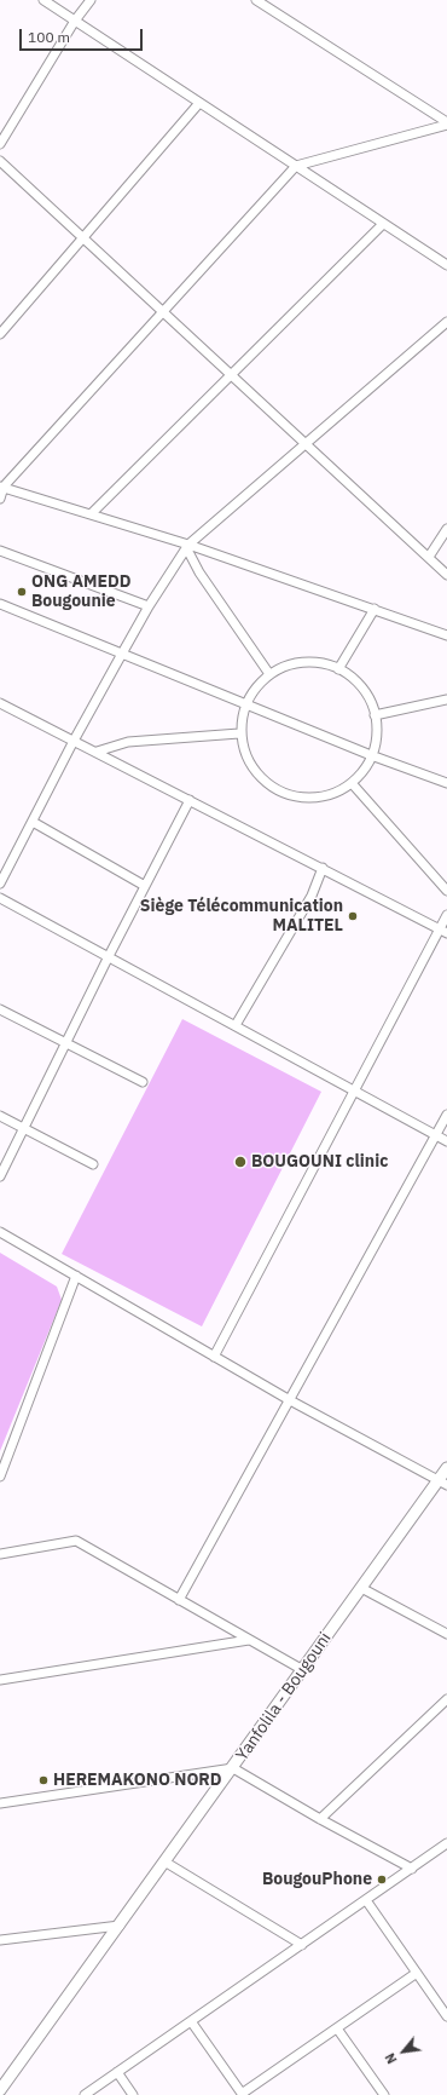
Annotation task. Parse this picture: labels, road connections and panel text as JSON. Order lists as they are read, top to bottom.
{
  "streets": {
    "main road": ["Yanfolila - Bougouni"]
  },
  "places": [
    "ONG AMEDD Bougounie",
    "Siège Télécommunication MALITEL",
    "BOUGOUNI clinic",
    "HEREMAKONO NORD",
    "BougouPhone"
  ],
  "scale_bar": "100 m",
  "north": "bottom left"
}
